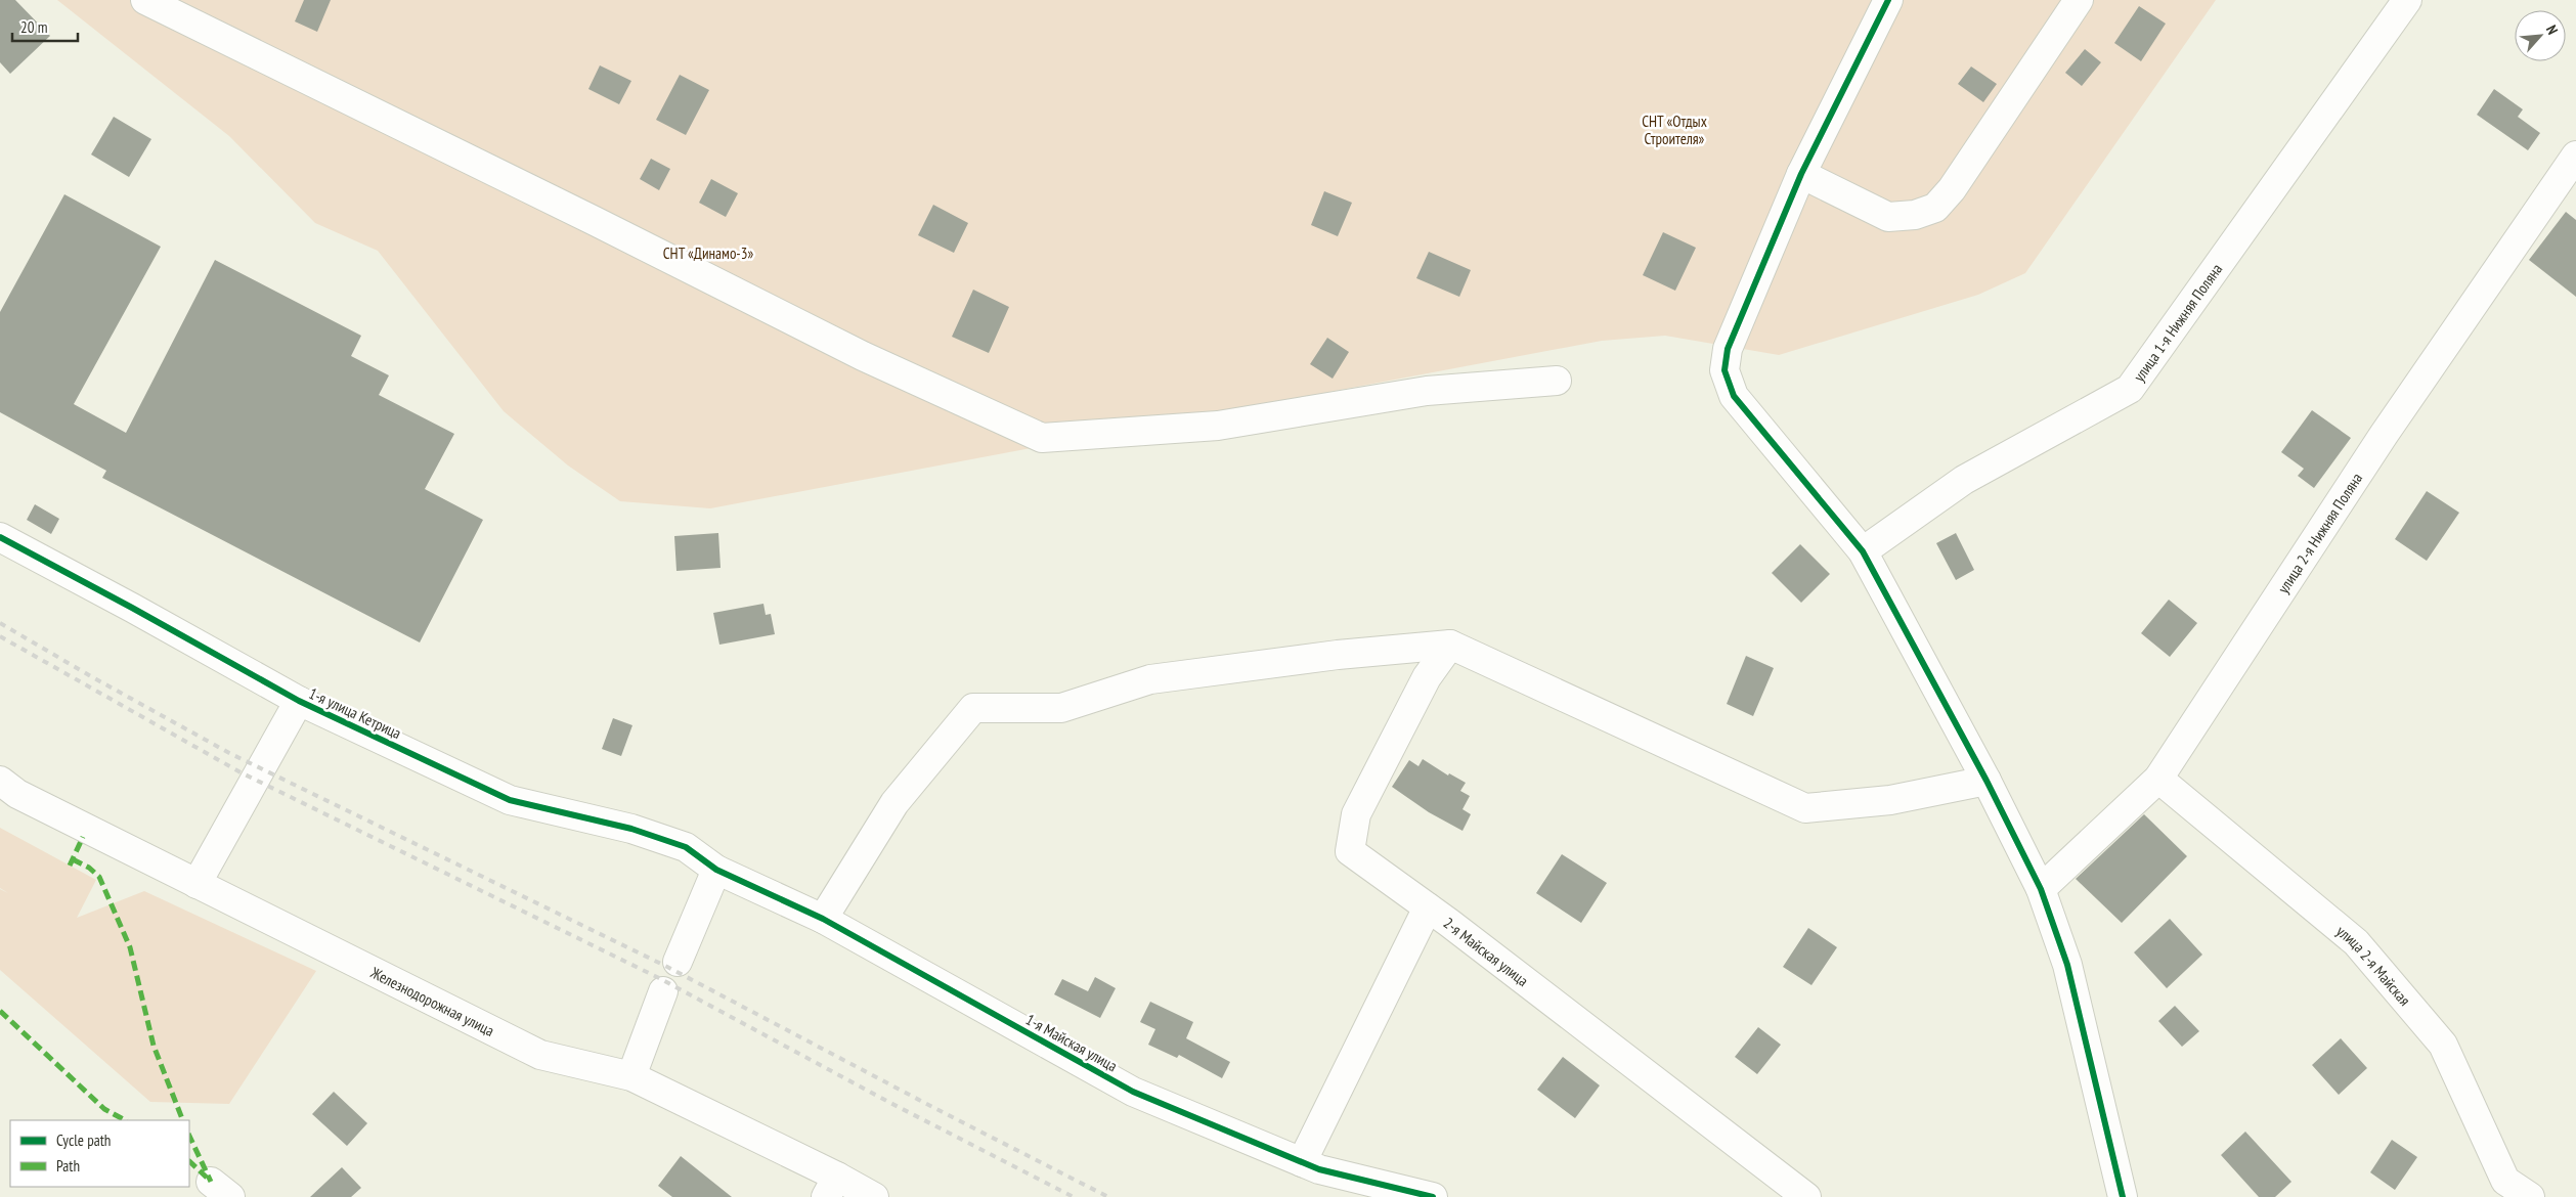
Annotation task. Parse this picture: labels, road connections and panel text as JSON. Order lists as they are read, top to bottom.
{
  "streets": {
    "street": [
      "улица 1-я Нижняя Поляна",
      "улица 2-я Нижняя Поляна",
      "1-я улица Кетрица",
      "2-я Майская улица",
      "улица 2-я Майская",
      "Железнодорожная улица",
      "1-я Майская улица"
    ]
  },
  "crossings": [
    ["улица 2-я Нижняя Поляна", "улица 2-я Майская"],
    ["1-я улица Кетрица", "1-я Майская улица"]
  ],
  "parks": ["СНТ «Отдых Строителя»", "СНТ «Динамо-3»"],
  "legend": ["Cycle path", "Path"],
  "scale_bar": "20 m",
  "north": "top right"
}
